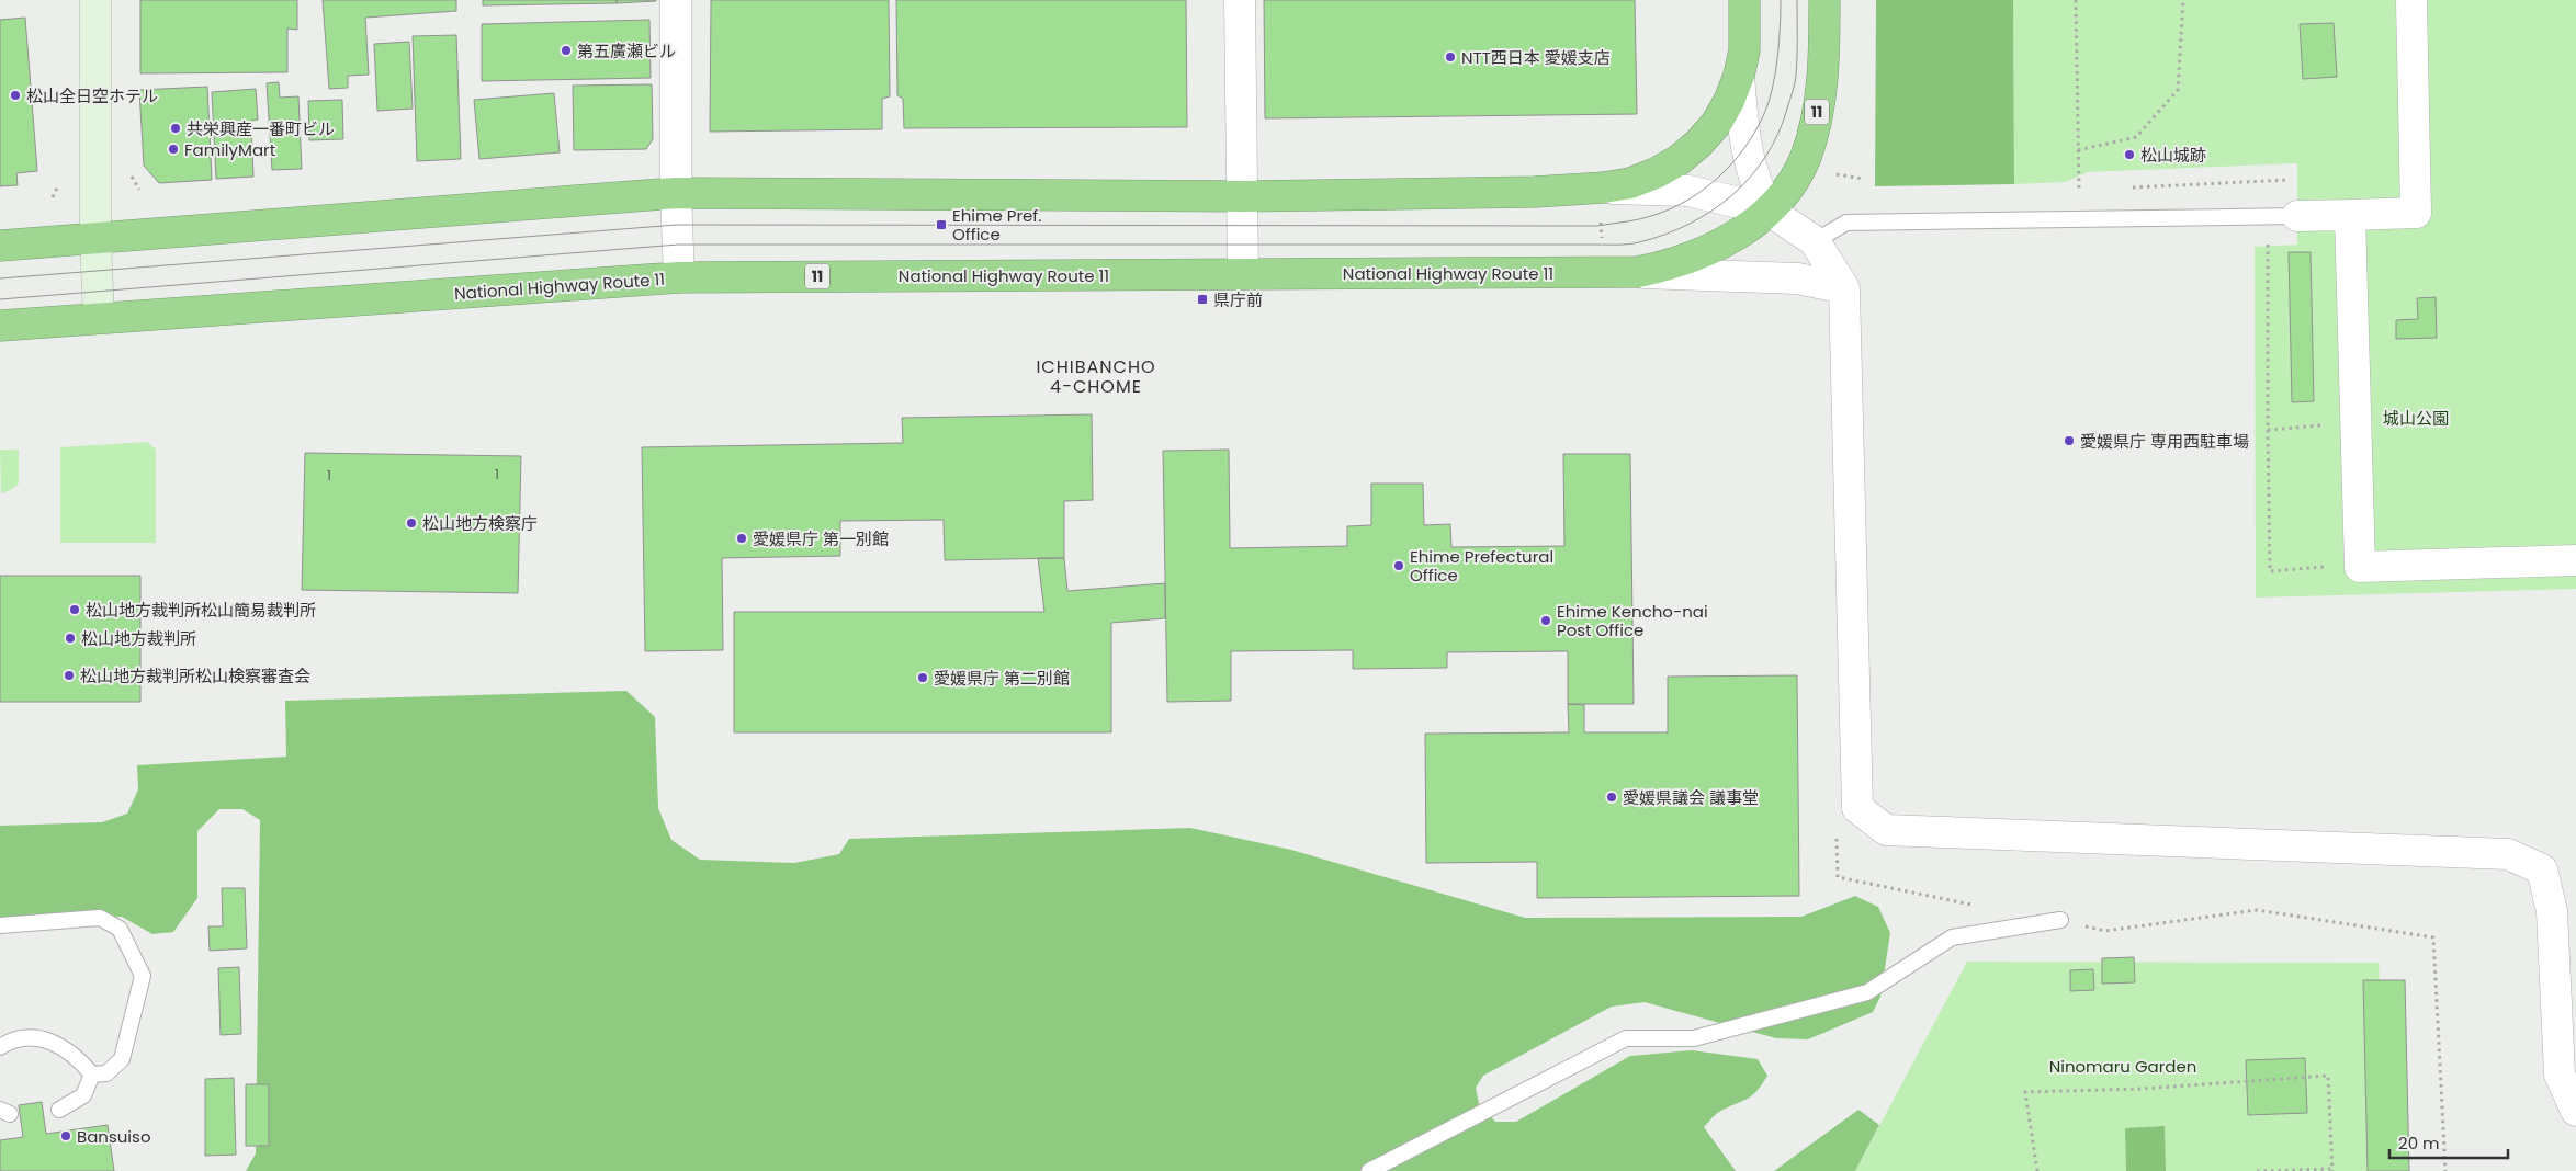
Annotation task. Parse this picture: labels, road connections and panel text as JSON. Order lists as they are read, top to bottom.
{
  "streets": {
    "highway": ["11", "National Highway Route 11"]
  },
  "districts": ["ICHIBANCHO 4-CHOME"],
  "parks": ["城山公園", "Ninomaru Garden"],
  "places": {
    "other": [
      "第五廣瀬ビル",
      "NTT西日本 愛媛支店",
      "松山全日空ホテル",
      "共栄興産一番町ビル",
      "FamilyMart",
      "松山城跡",
      "愛媛県庁 専用西駐車場",
      "松山地方検察庁",
      "愛媛県庁 第一別館",
      "Ehime Prefectural Office",
      "松山地方裁判所松山簡易裁判所",
      "Ehime Kencho-nai Post Office",
      "松山地方裁判所",
      "松山地方裁判所松山検察審査会",
      "愛媛県庁 第二別館",
      "愛媛県議会 議事堂",
      "Bansuiso"
    ],
    "transit": ["Ehime Pref. Office", "県庁前"]
  },
  "house_numbers": ["1", "1"],
  "scale_bar": "20 m"
}
